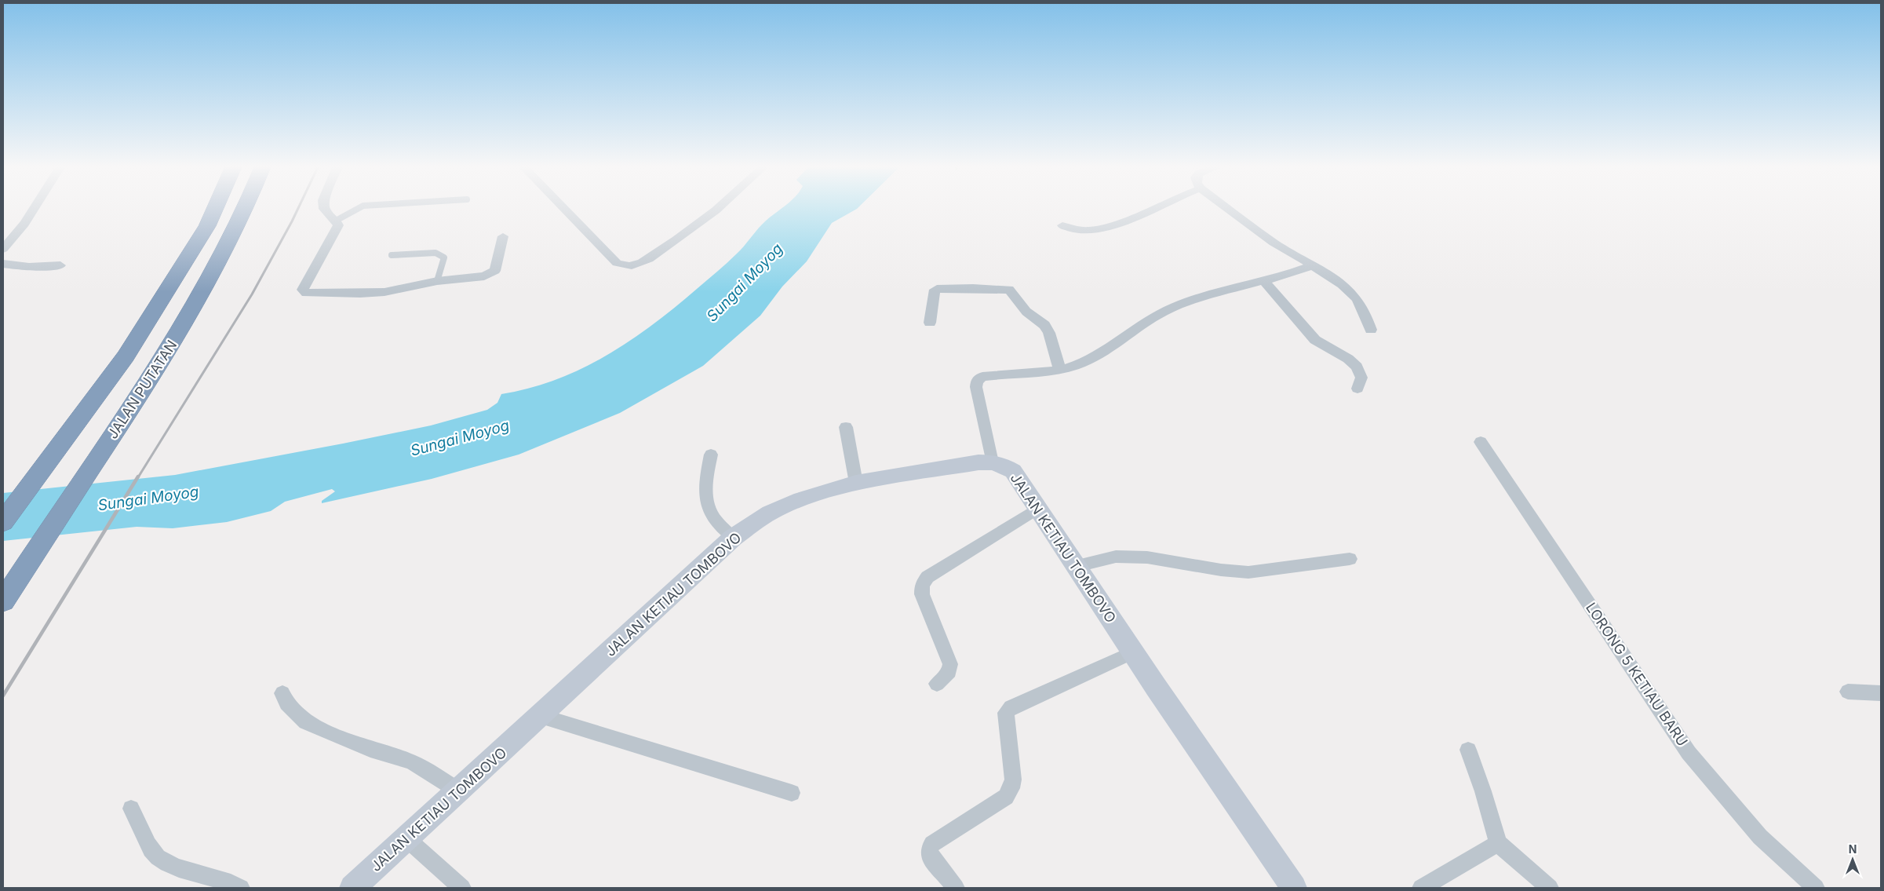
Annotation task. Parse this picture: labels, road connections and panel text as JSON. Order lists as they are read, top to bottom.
{
  "streets": {
    "highway": ["JALAN PUTATAN"],
    "street": ["JALAN KETIAU TOMBOVO", "LORONG 5 KETIAU BARU"]
  },
  "water": ["Sungai Moyog"],
  "north": "top"
}
